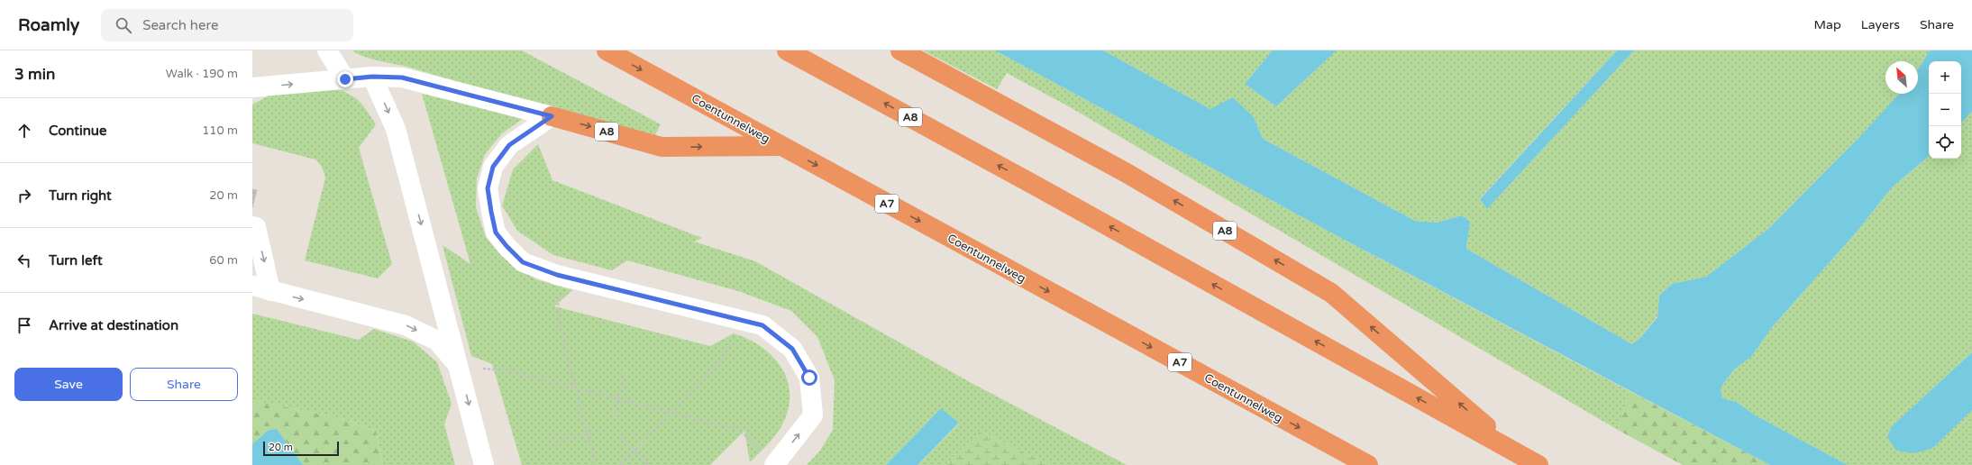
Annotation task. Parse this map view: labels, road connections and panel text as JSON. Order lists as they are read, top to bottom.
{
  "streets": {
    "highway": ["A8", "Coentunnelweg", "A7"]
  },
  "crossings": [
    ["A8", "Coentunnelweg"]
  ],
  "scale_bar": "20 m",
  "north": "top left",
  "page": {
    "header": "Roamly",
    "search": "Search here",
    "nav": ["Map", "Layers", "Share"],
    "heading": ["3 min", "Walk · 190 m"],
    "map_buttons": ["+", "−"],
    "list": [
      ["Continue", "110 m"],
      ["Turn right", "20 m"],
      ["Turn left", "60 m"],
      "Arrive at destination"
    ],
    "buttons": ["Save", "Share"],
    "scale": "20 m"
  }
}
